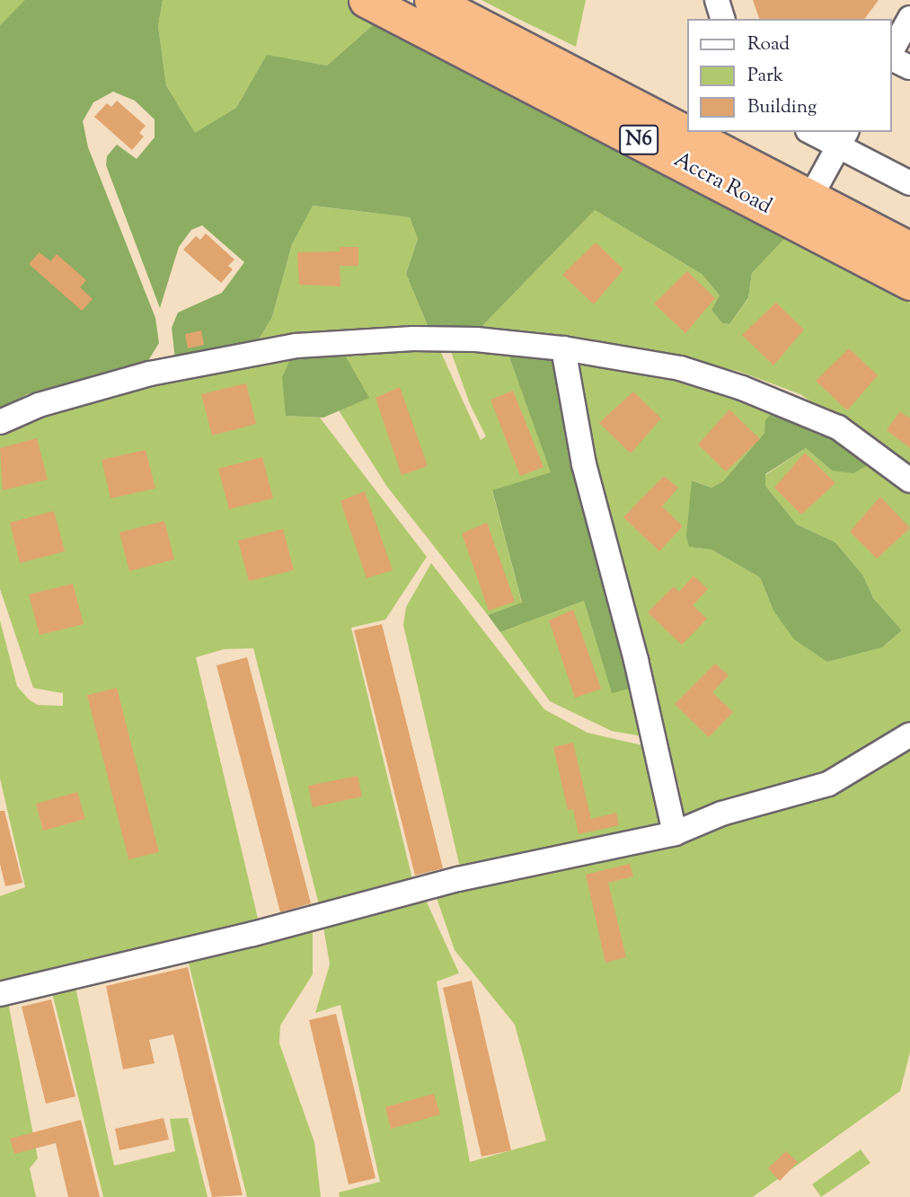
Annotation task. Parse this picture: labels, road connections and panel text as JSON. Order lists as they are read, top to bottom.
{
  "streets": {
    "highway": ["N6", "Accra Road"]
  },
  "legend": ["Road", "Park", "Building"]
}
